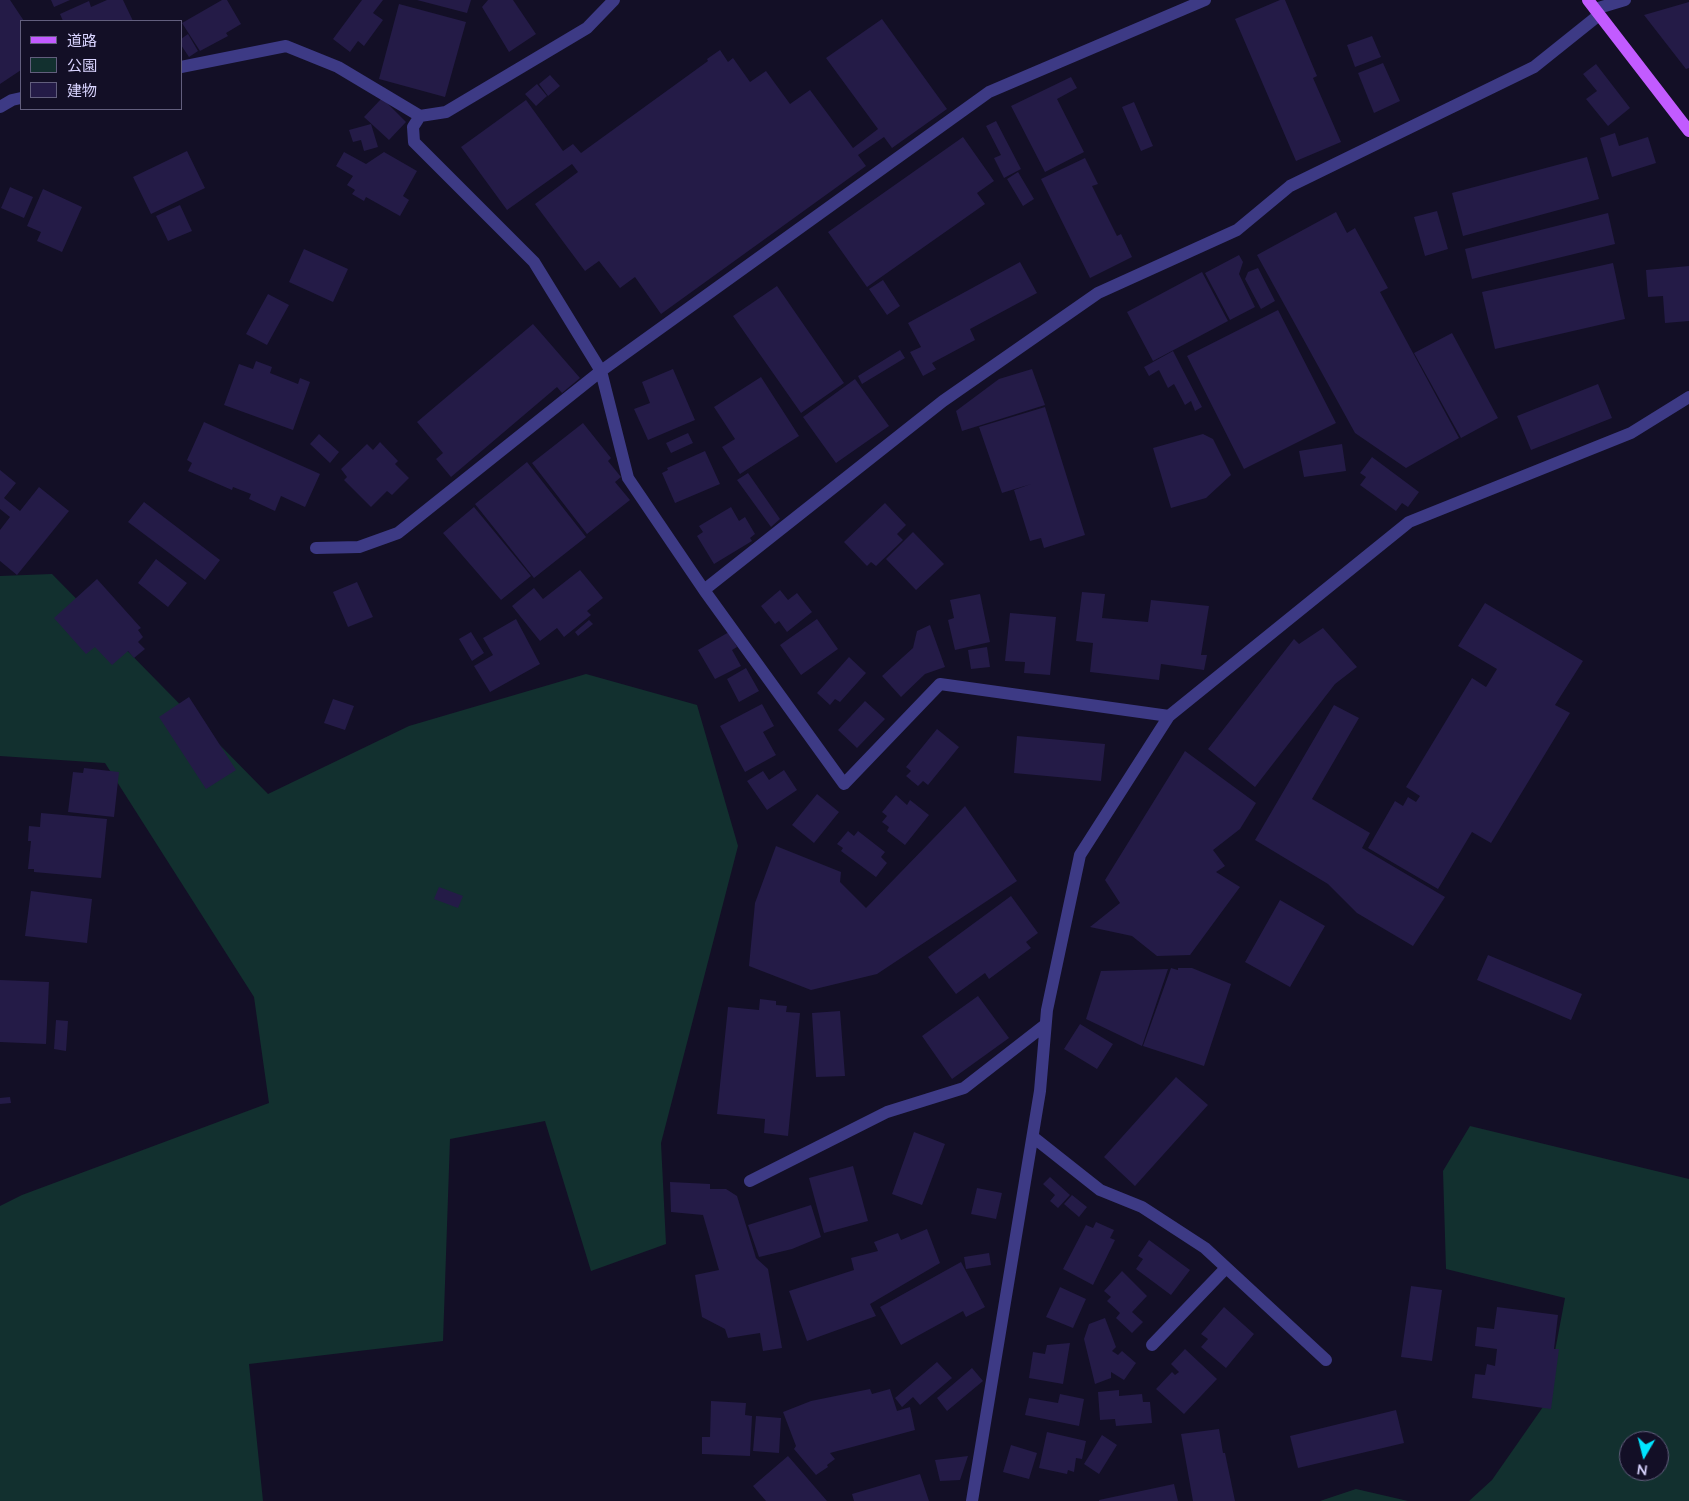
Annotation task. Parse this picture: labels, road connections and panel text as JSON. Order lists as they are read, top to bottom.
{
  "legend": ["道路", "公園", "建物"],
  "north": "bottom"
}
